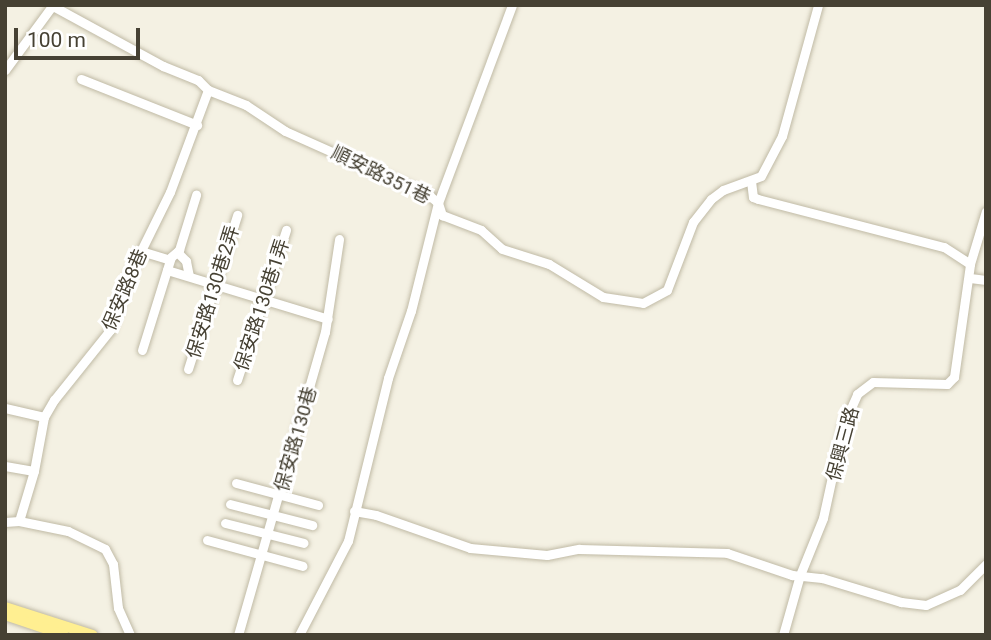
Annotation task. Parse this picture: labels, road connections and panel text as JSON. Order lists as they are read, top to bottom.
{
  "streets": {
    "street": [
      "順安路351巷",
      "保安路8巷",
      "保安路130巷2弄",
      "保安路130巷1弄",
      "保安路130巷",
      "保興三路"
    ]
  },
  "crossings": [
    ["順安路351巷", "保安路8巷"]
  ],
  "scale_bar": "100 m"
}
